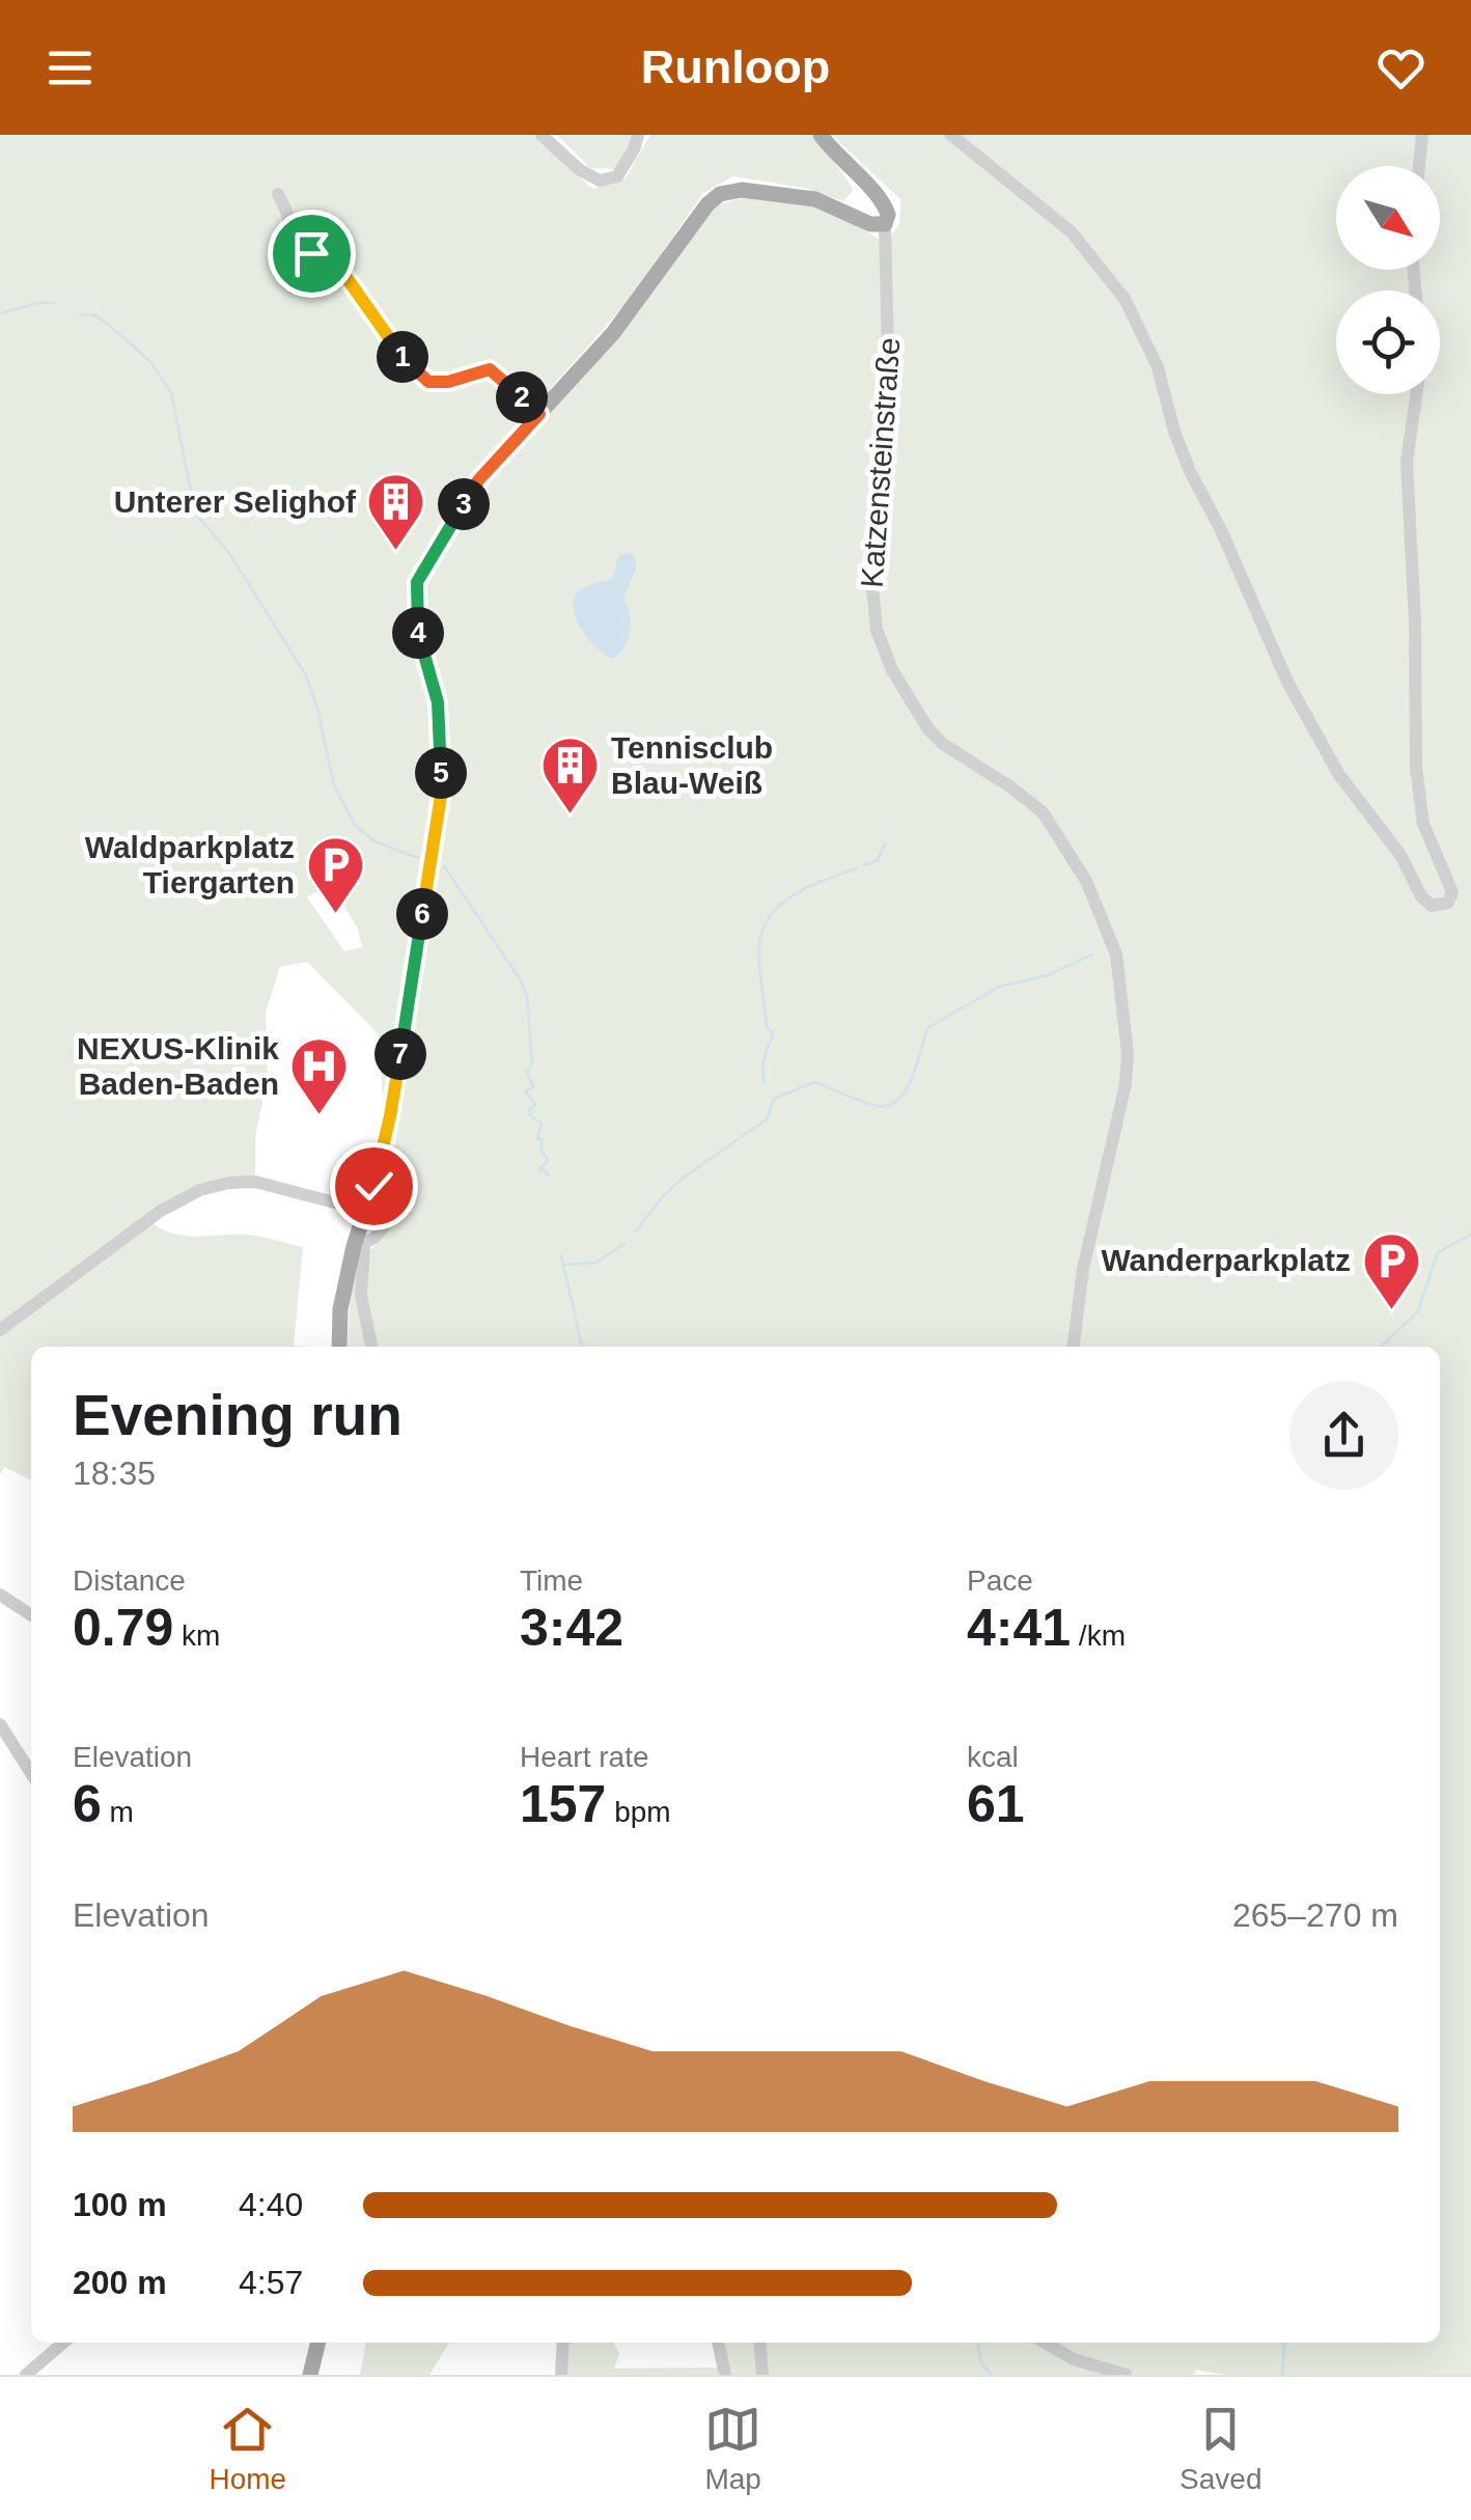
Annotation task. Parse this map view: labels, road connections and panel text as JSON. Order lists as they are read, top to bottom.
{
  "streets": {
    "street": ["Katzensteinstraße"]
  },
  "places": {
    "building": ["Unterer Selighof", "Tennisclub Blau-Weiß"],
    "parking": ["Waldparkplatz Tiergarten", "Wanderparkplatz"],
    "hospital": ["NEXUS-Klinik Baden-Baden"]
  },
  "north": "bottom right",
  "page": {
    "header": "Runloop",
    "pins": [
      "1",
      "2",
      "3",
      "4",
      "5",
      "6",
      "7"
    ],
    "heading": ["Evening run", "18:35"],
    "stats": [
      ["Distance", "0.79 km"],
      ["Time", "3:42"],
      ["Pace", "4:41 /km"],
      ["Elevation", "6 m"],
      ["Heart rate", "157 bpm"],
      ["kcal", "61"]
    ],
    "chart": ["Elevation", "265–270 m"],
    "list": [
      {
        "name": "100 m",
        "note": "4:40"
      },
      {
        "name": "200 m",
        "note": "4:57"
      }
    ],
    "tabs": ["Home", "Map", "Saved"]
  }
}
